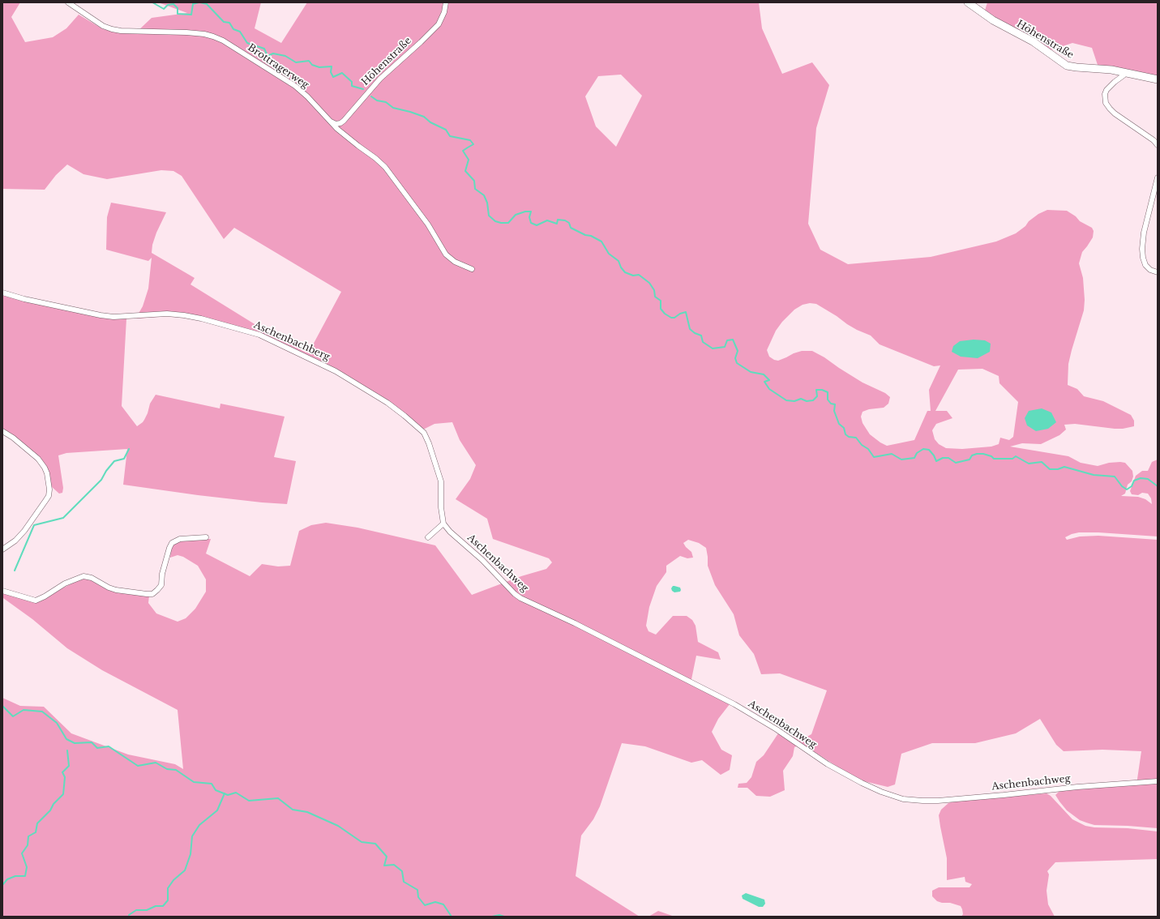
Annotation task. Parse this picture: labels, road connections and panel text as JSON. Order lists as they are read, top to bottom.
{
  "streets": {
    "street": [
      "Höhenstraße",
      "Brottragerweg",
      "Aschenbachberg",
      "Aschenbachweg"
    ]
  },
  "crossings": [
    ["Höhenstraße", "Brottragerweg"],
    ["Aschenbachberg", "Aschenbachweg"]
  ]
}
